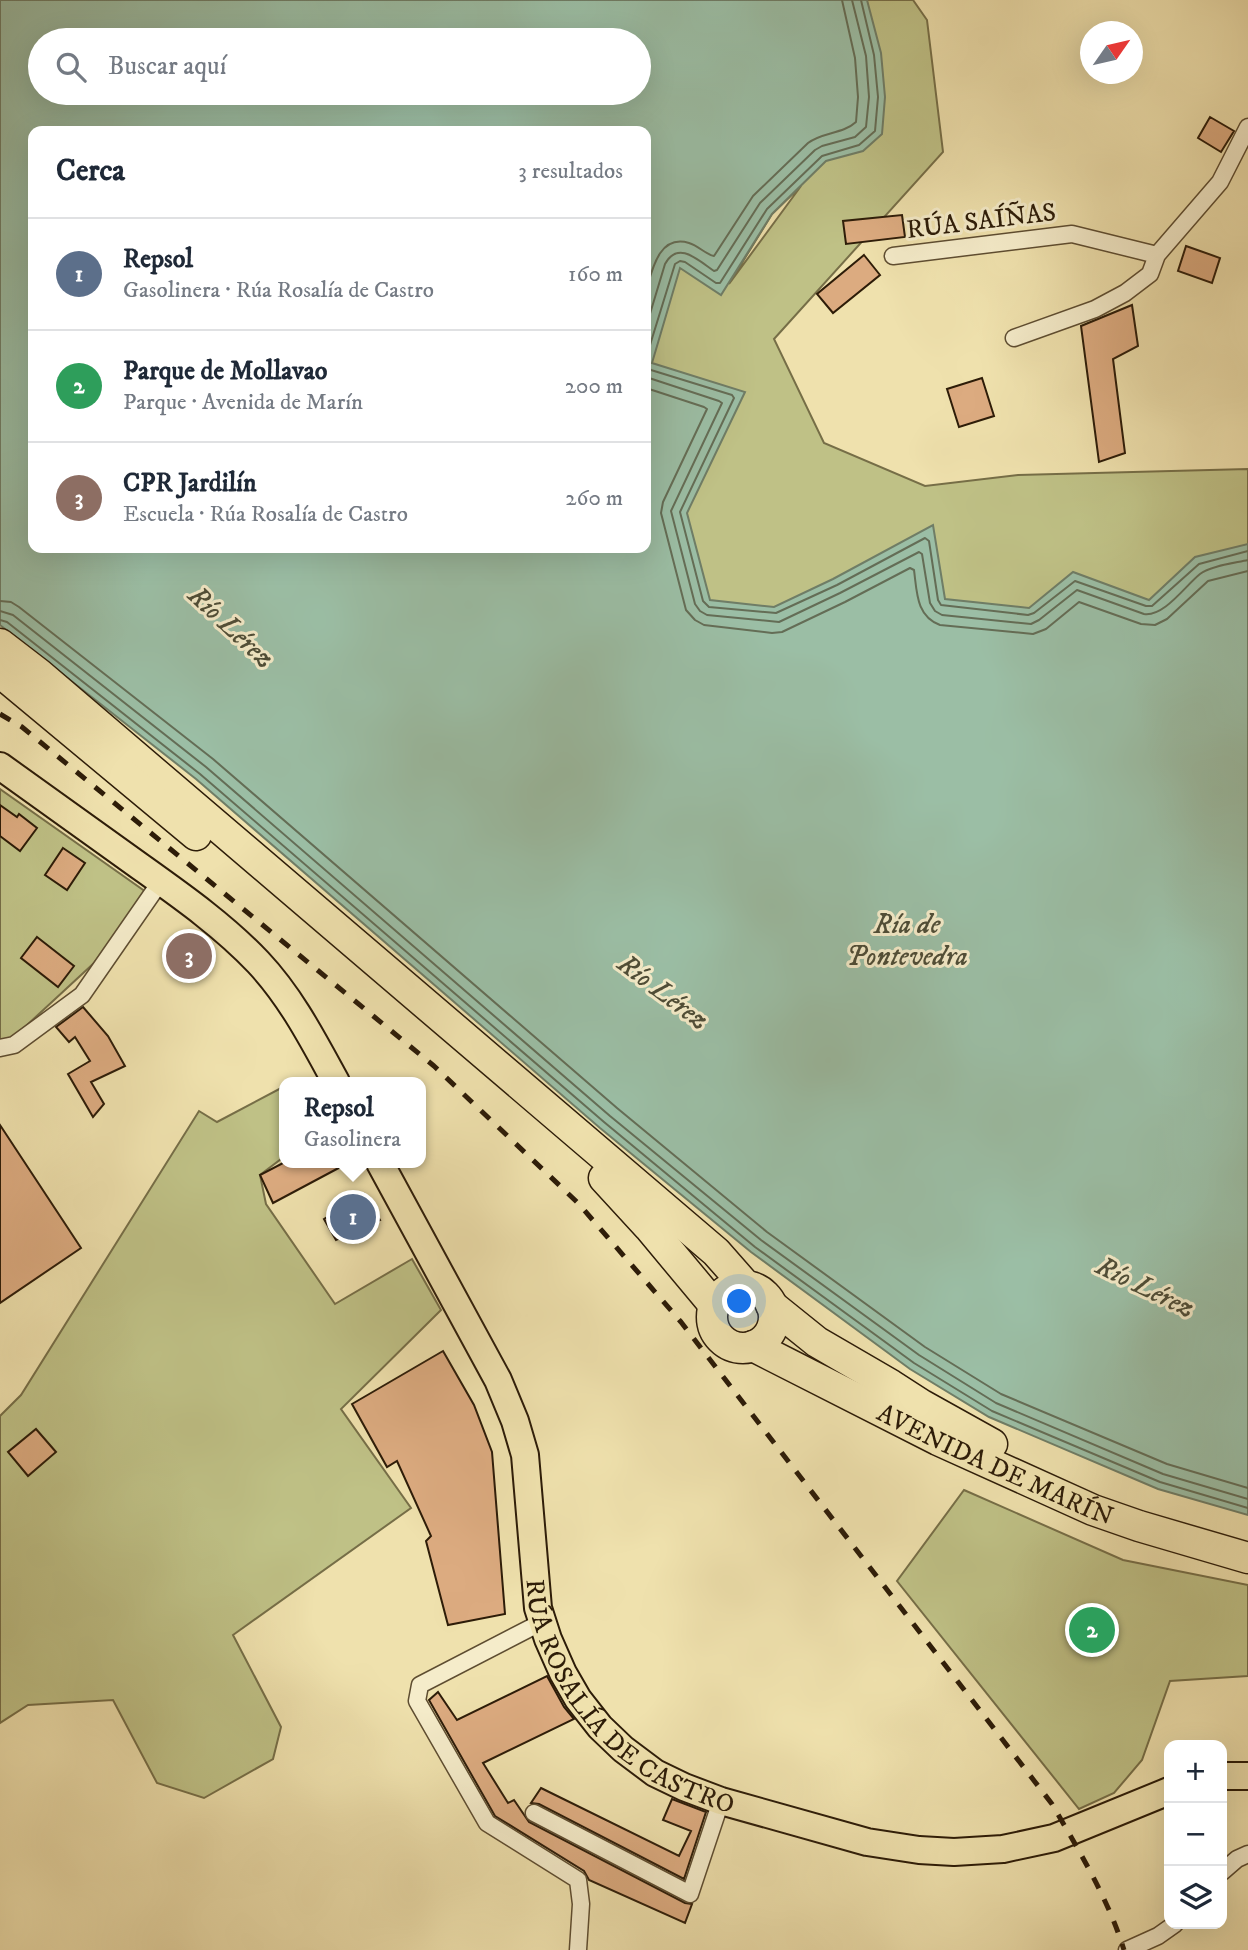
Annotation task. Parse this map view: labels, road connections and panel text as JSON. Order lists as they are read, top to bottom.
{
  "streets": {
    "highway": ["AVENIDA DE MARÍN"],
    "main road": ["RÚA ROSALÍA DE CASTRO"],
    "street": ["RÚA SAÍÑAS"]
  },
  "water": ["Río Lérez", "Ría de Pontevedra"],
  "north": "top right",
  "page": {
    "search": "Buscar aquí",
    "heading": ["Cerca", "3 resultados"],
    "list": [
      {
        "mark": "1",
        "name": "Repsol",
        "note": "Gasolinera · Rúa Rosalía de Castro",
        "value": "160 m"
      },
      {
        "mark": "2",
        "name": "Parque de Mollavao",
        "note": "Parque · Avenida de Marín",
        "value": "200 m"
      },
      {
        "mark": "3",
        "name": "CPR Jardilín",
        "note": "Escuela · Rúa Rosalía de Castro",
        "value": "260 m"
      }
    ],
    "pins": ["3", "1", "2"],
    "popup": ["Repsol", "Gasolinera"],
    "map_buttons": ["+", "−"]
  }
}
